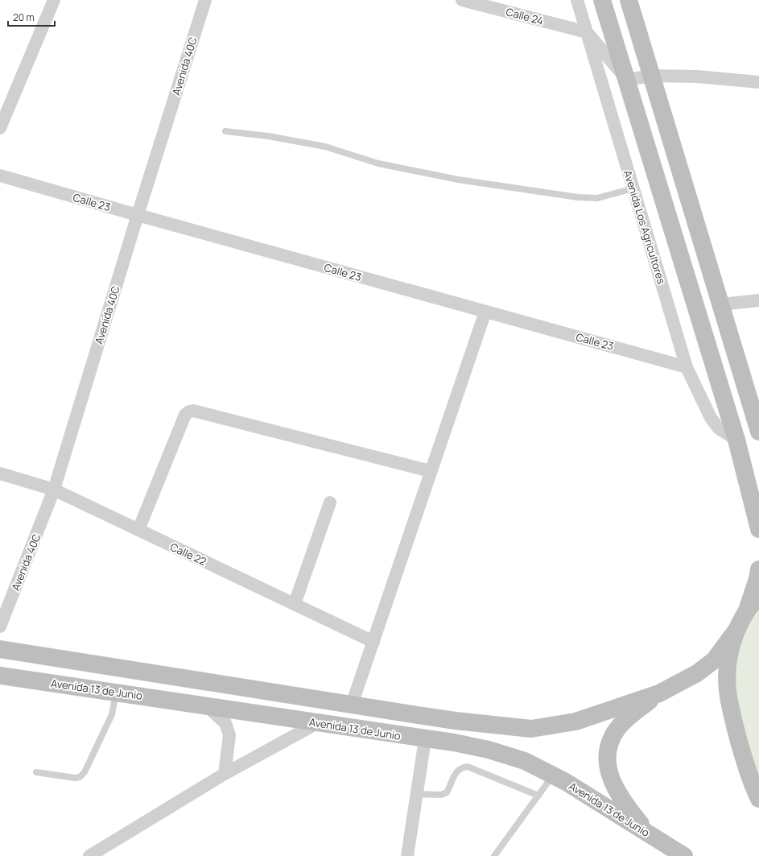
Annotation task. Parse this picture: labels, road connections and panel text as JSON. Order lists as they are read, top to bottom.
{
  "streets": {
    "street": [
      "Calle 24",
      "Avenida 40C",
      "Calle 23",
      "Avenida Los Agricultores",
      "Calle 22",
      "Avenida 13 de Junio"
    ]
  },
  "crossings": [
    ["Calle 24", "Avenida Los Agricultores"],
    ["Avenida 40C", "Calle 23"],
    ["Avenida 40C", "Calle 22"],
    ["Calle 23", "Avenida Los Agricultores"]
  ],
  "scale_bar": "20 m"
}
